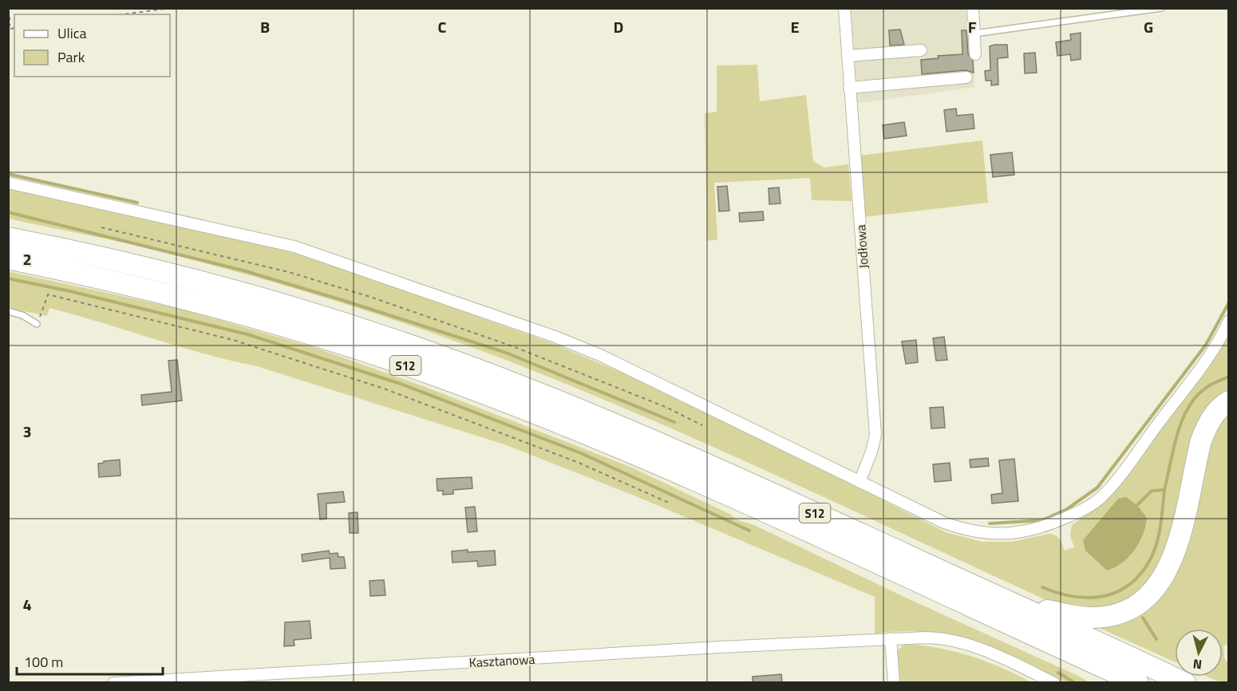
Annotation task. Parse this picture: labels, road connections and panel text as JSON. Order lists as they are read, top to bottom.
{
  "streets": {
    "highway": ["S12"],
    "street": ["Jodłowa", "Kasztanowa"]
  },
  "legend": ["Ulica", "Park"],
  "scale_bar": "100 m",
  "north": "bottom",
  "grid": {
    "columns": [
      "B",
      "C",
      "D",
      "E",
      "F",
      "G"
    ],
    "rows": ["2", "3", "4"]
  }
}
